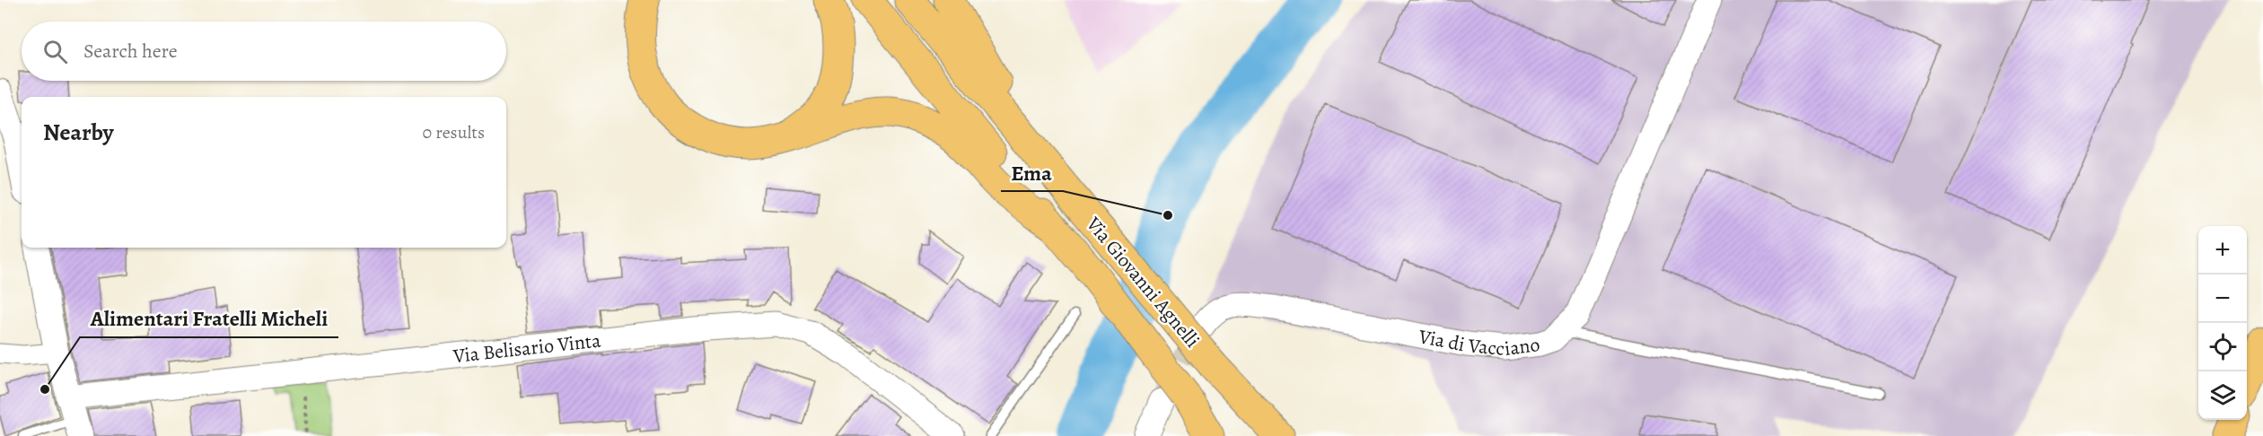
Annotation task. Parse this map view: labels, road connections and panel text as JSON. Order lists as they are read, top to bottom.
{
  "streets": {
    "highway": ["Via Giovanni Agnelli"],
    "street": ["Via di Vacciano", "Via Belisario Vinta"]
  },
  "places": ["Ema", "Alimentari Fratelli Micheli"],
  "page": {
    "search": "Search here",
    "heading": ["Nearby", "0 results"],
    "map_buttons": ["+", "−"]
  }
}
